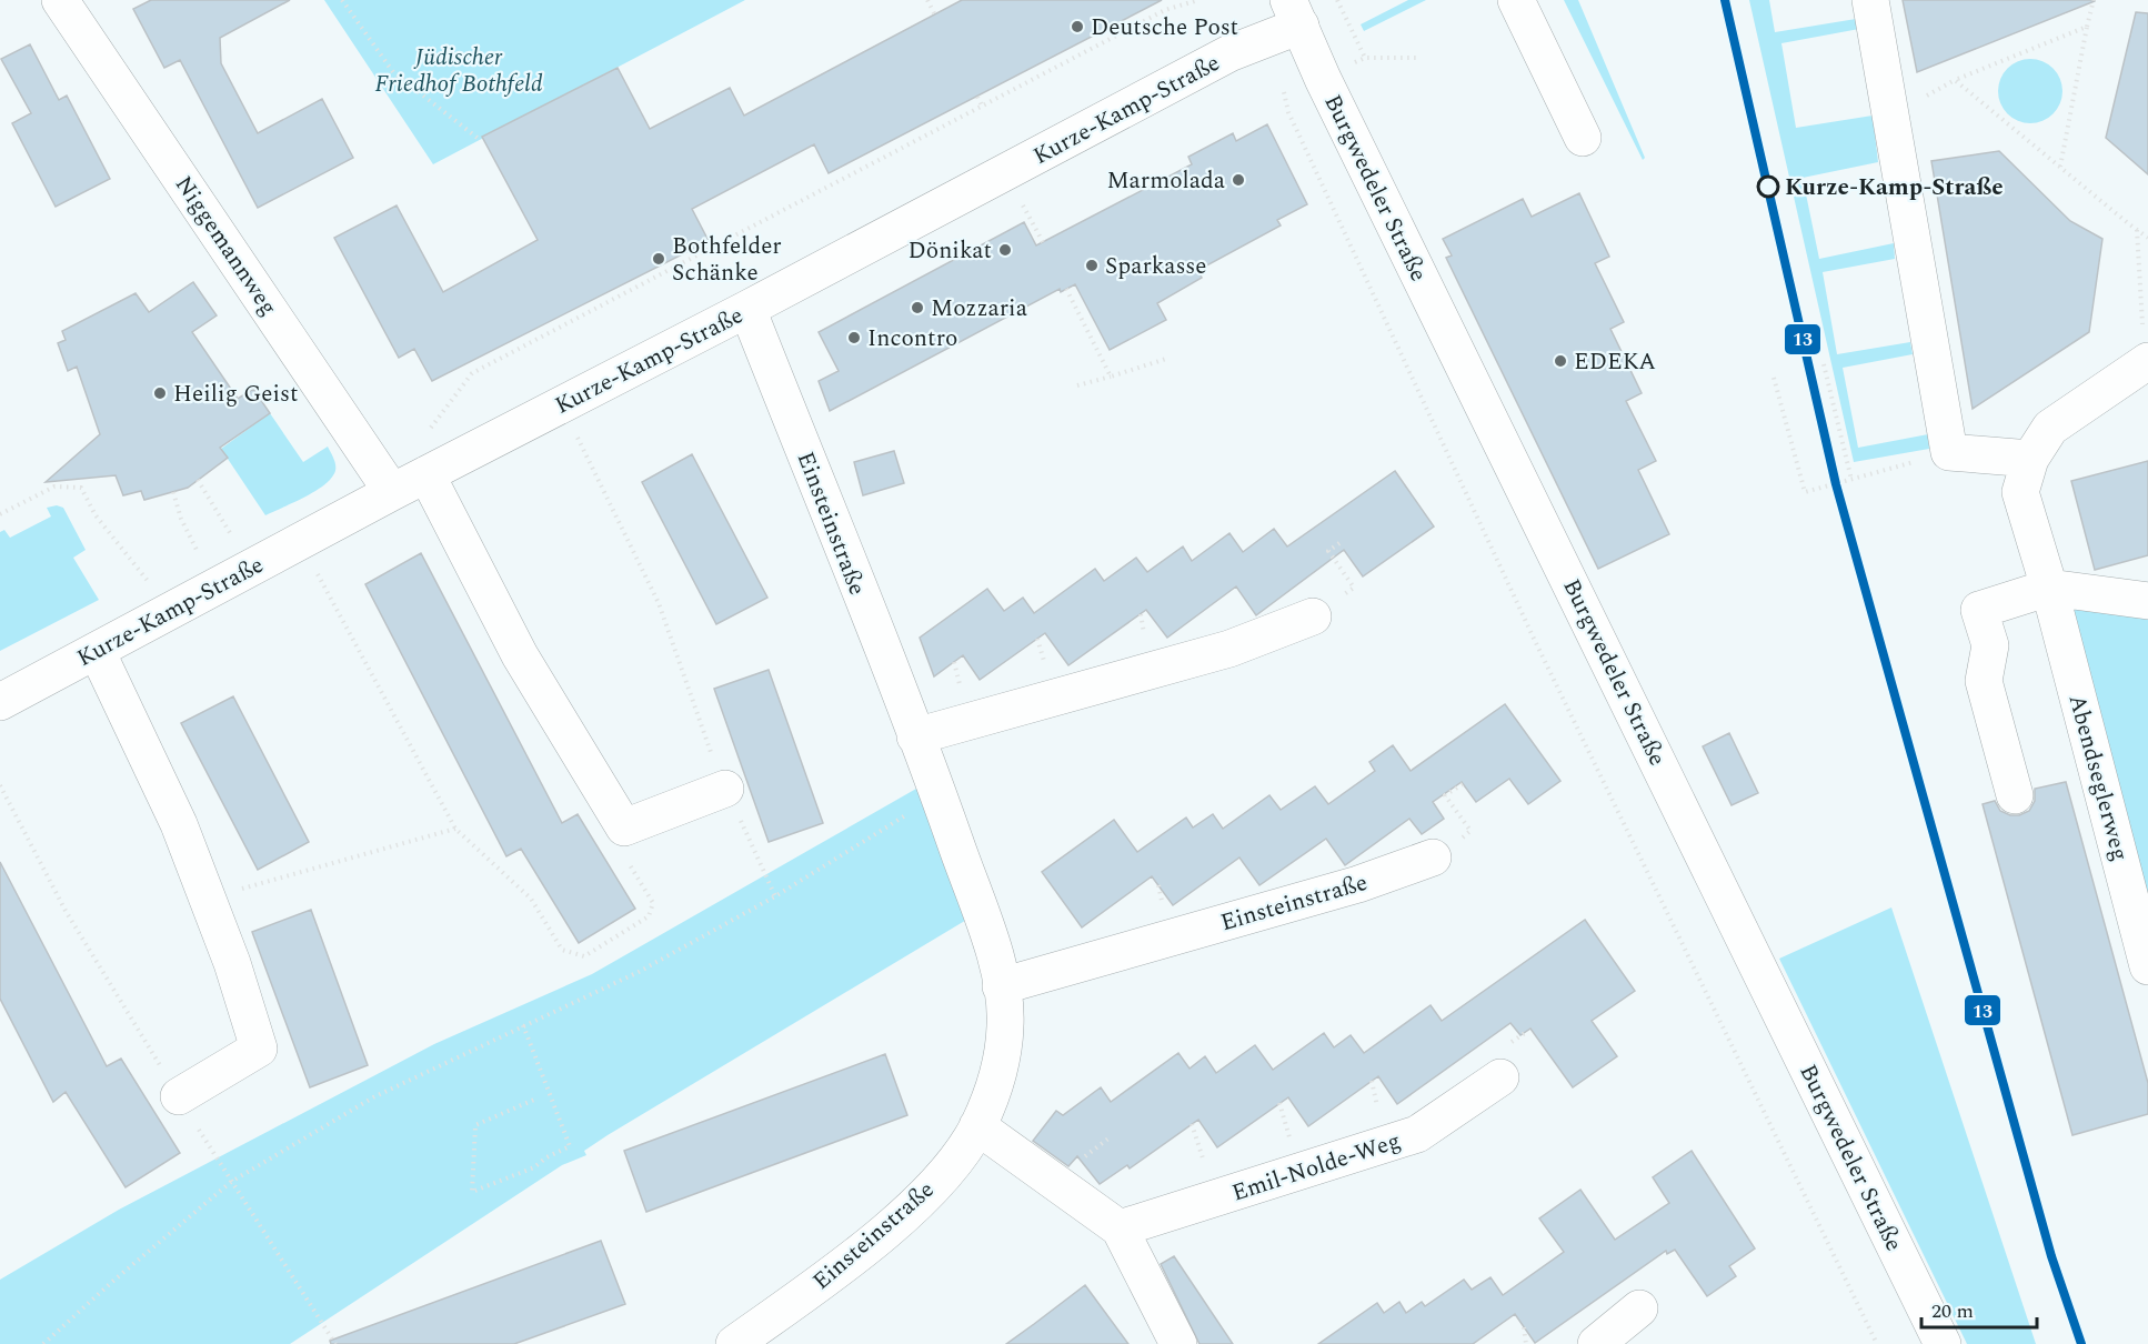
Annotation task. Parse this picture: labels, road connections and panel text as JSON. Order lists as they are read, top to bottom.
{
  "streets": {
    "street": [
      "Kurze-Kamp-Straße",
      "Burgwedeler Straße",
      "Niggemannweg",
      "Einsteinstraße",
      "Abendseglerweg",
      "Emil-Nolde-Weg"
    ]
  },
  "crossings": [
    ["Kurze-Kamp-Straße", "Burgwedeler Straße"],
    ["Kurze-Kamp-Straße", "Niggemannweg"],
    ["Kurze-Kamp-Straße", "Einsteinstraße"]
  ],
  "parks": ["Jüdischer Friedhof Bothfeld"],
  "places": [
    "Deutsche Post",
    "Marmolada",
    "Kurze-Kamp-Straße",
    "Dönikat",
    "Bothfelder Schänke",
    "Sparkasse",
    "Mozzaria",
    "Incontro",
    "EDEKA",
    "Heilig Geist"
  ],
  "lines": ["transit line 13"],
  "scale_bar": "20 m"
}
